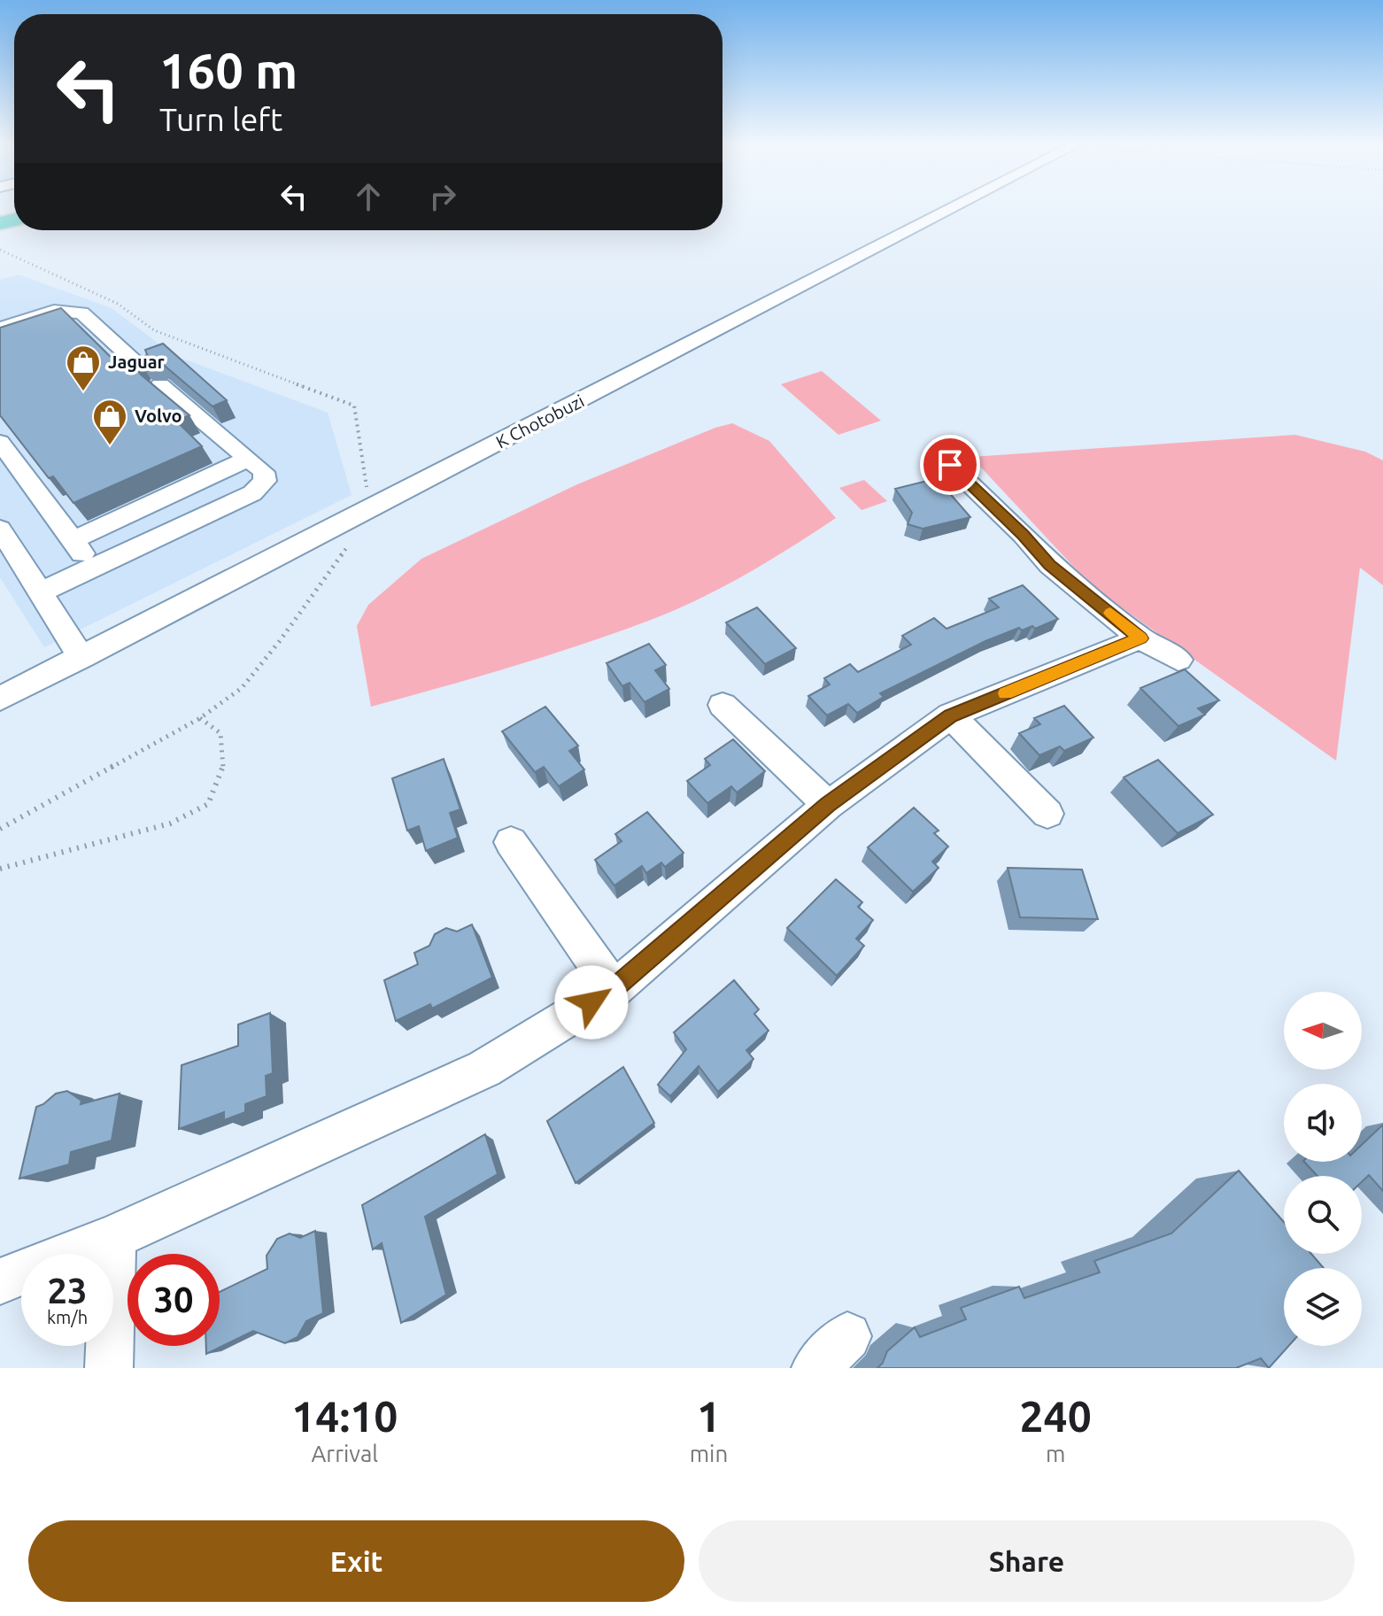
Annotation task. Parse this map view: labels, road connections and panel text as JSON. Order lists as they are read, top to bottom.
{
  "streets": {
    "street": ["K Chotobuzi"]
  },
  "places": {
    "shop": ["Jaguar", "Volvo"]
  },
  "north": "left",
  "page": {
    "turn": ["160 m", "Turn left"],
    "speed": "23 km/h",
    "limit": "30",
    "eta": [
      "14:10",
      "Arrival",
      "1",
      "min",
      "240",
      "m"
    ],
    "buttons": ["Exit", "Share"]
  }
}
